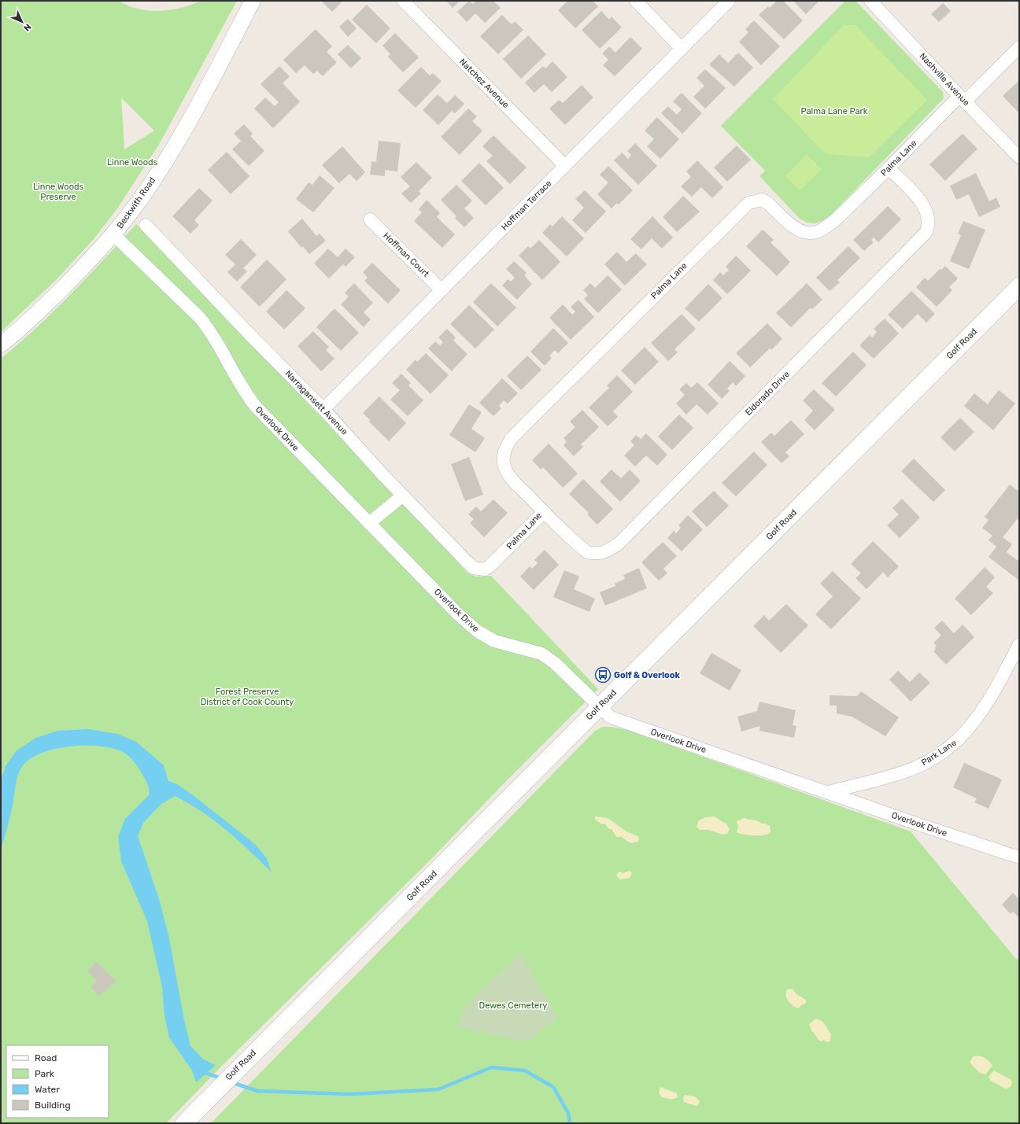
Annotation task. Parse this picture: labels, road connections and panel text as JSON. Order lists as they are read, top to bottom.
{
  "streets": {
    "main road": ["Golf Road"],
    "street": [
      "Nashville Avenue",
      "Natchez Avenue",
      "Palma Lane",
      "Beckwith Road",
      "Hoffman Terrace",
      "Hoffman Court",
      "Eldorado Drive",
      "Narragansett Avenue",
      "Overlook Drive",
      "Park Lane"
    ]
  },
  "crossings": [
    ["Nashville Avenue", "Palma Lane"],
    ["Natchez Avenue", "Hoffman Terrace"],
    ["Palma Lane", "Eldorado Drive"],
    ["Palma Lane", "Narragansett Avenue"],
    ["Beckwith Road", "Overlook Drive"],
    ["Hoffman Terrace", "Hoffman Court"],
    ["Hoffman Terrace", "Narragansett Avenue"],
    ["Golf Road", "Overlook Drive"],
    ["Overlook Drive", "Park Lane"]
  ],
  "parks": [
    "Palma Lane Park",
    "Linne Woods",
    "Linne Woods Preserve",
    "Forest Preserve District of Cook County",
    "Dewes Cemetery"
  ],
  "places": {
    "bus stop": ["Golf & Overlook"]
  },
  "legend": [
    "Road",
    "Park",
    "Water",
    "Building"
  ],
  "north": "bottom right"
}
